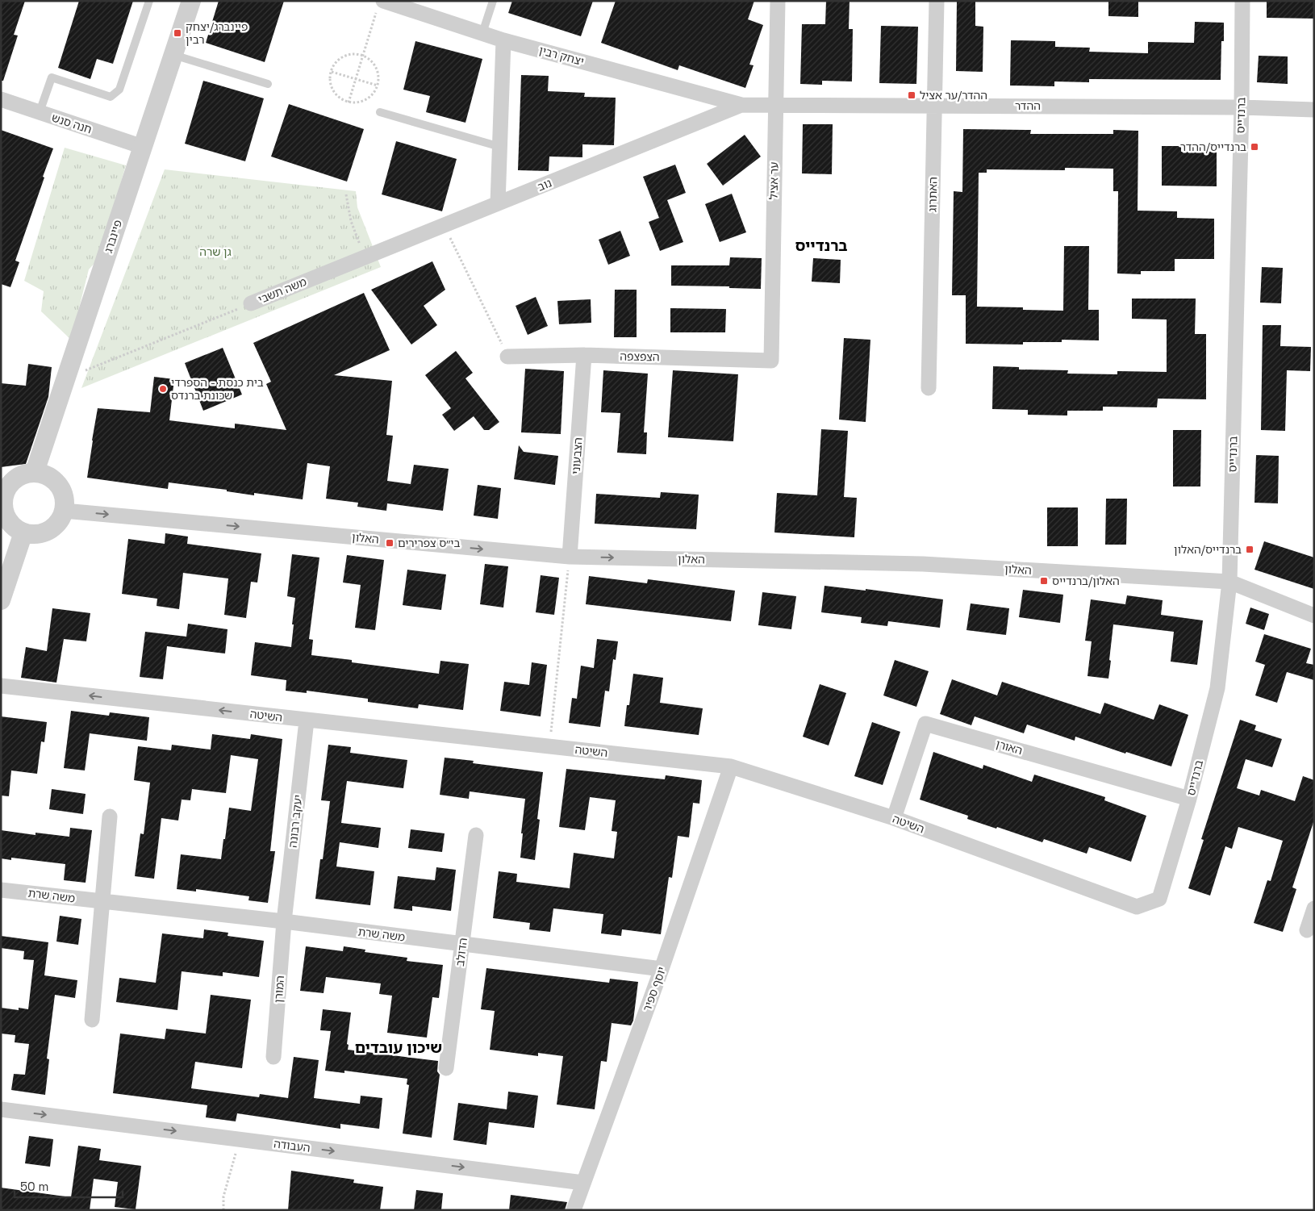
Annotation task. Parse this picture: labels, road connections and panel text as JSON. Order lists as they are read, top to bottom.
{
  "streets": {
    "street": [
      "יצחק רבין",
      "ההדר",
      "ברנדייס",
      "חנה סנש",
      "ער אציל",
      "נוב",
      "האתרוג",
      "פיינברג",
      "משה תשבי",
      "הצפצפה",
      "הצבעוני",
      "האלון",
      "השיטה",
      "האורן",
      "יעקב רבונה",
      "משה שרת",
      "הדולב",
      "המורן",
      "יוסף ספיר",
      "העבודה"
    ]
  },
  "crossings": [
    ["יצחק רבין", "ההדר"],
    ["יצחק רבין", "נוב"],
    ["ההדר", "ברנדייס"],
    ["ההדר", "ער אציל"],
    ["ההדר", "נוב"],
    ["ההדר", "האתרוג"],
    ["ברנדייס", "האלון"],
    ["ברנדייס", "השיטה"],
    ["ברנדייס", "האורן"],
    ["חנה סנש", "פיינברג"],
    ["ער אציל", "הצפצפה"],
    ["נוב", "משה תשבי"],
    ["פיינברג", "משה תשבי"],
    ["פיינברג", "האלון"],
    ["הצפצפה", "הצבעוני"],
    ["הצבעוני", "האלון"],
    ["השיטה", "האורן"],
    ["השיטה", "יעקב רבונה"],
    ["השיטה", "יוסף ספיר"],
    ["יעקב רבונה", "משה שרת"],
    ["יעקב רבונה", "המורן"],
    ["משה שרת", "הדולב"],
    ["משה שרת", "המורן"],
    ["משה שרת", "יוסף ספיר"],
    ["יוסף ספיר", "העבודה"]
  ],
  "one_way": ["האלון", "העבודה"],
  "districts": ["ברנדייס", "שיכון עובדים"],
  "parks": ["גן שרה"],
  "places": {
    "transit": [
      "פיינברג/יצחק רבין",
      "ההדר/ער אציל",
      "ברנדייס/ההדר",
      "בי״ס צפרירים",
      "ברנדייס/האלון",
      "האלון/ברנדייס"
    ],
    "other": ["בית כנסת - הספרדי שכונת ברנדס"]
  },
  "scale_bar": "50 m"
}
